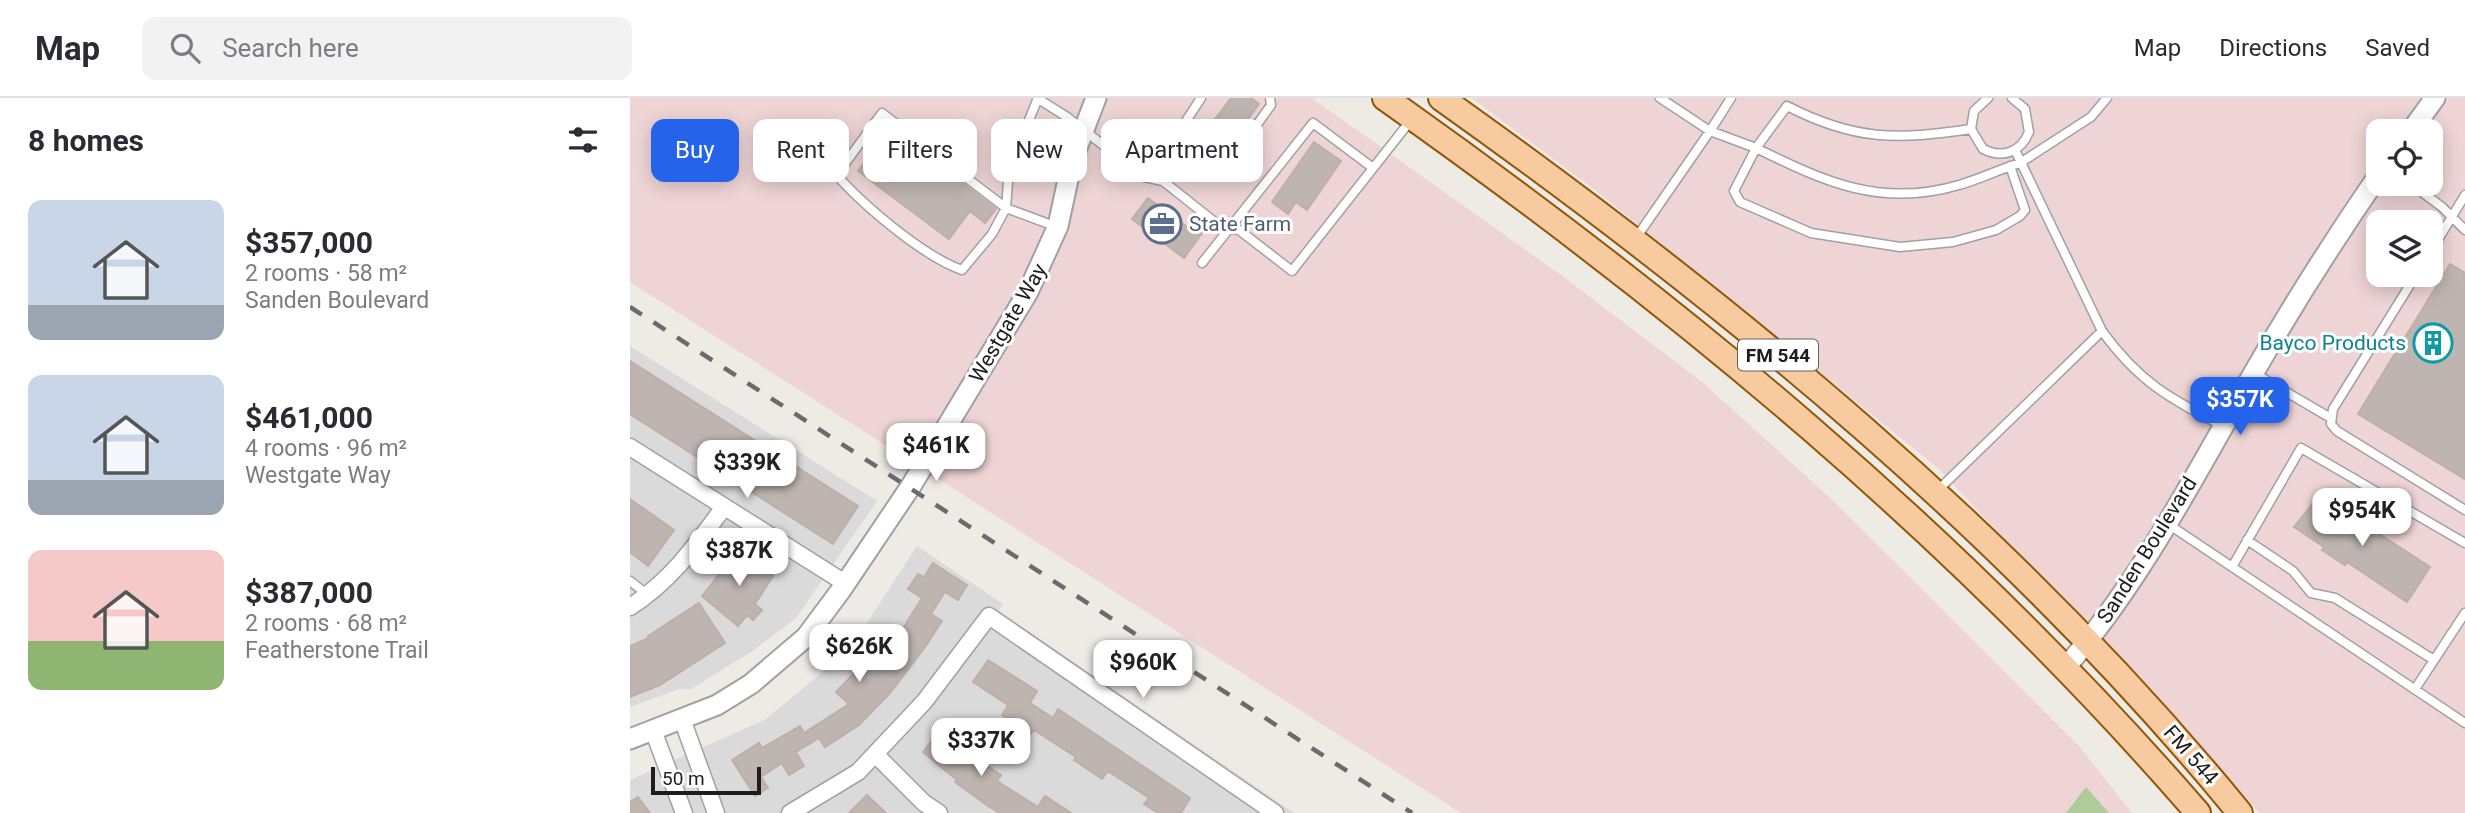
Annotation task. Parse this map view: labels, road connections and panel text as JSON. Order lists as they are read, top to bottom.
{
  "streets": {
    "main road": ["FM 544"],
    "street": ["Westgate Way", "Sanden Boulevard"]
  },
  "crossings": [
    ["FM 544", "Sanden Boulevard"]
  ],
  "places": {
    "office": ["State Farm"],
    "building": ["Bayco Products"]
  },
  "scale_bar": "50 m",
  "page": {
    "header": "Map",
    "search": "Search here",
    "nav": ["Map", "Directions", "Saved"],
    "heading": "8 homes",
    "chip": [
      "Buy",
      "Rent",
      "Filters",
      "New",
      "Apartment"
    ],
    "list": [
      {
        "name": "$357,000",
        "note": "2 rooms · 58 m² · Sanden Boulevard"
      },
      {
        "name": "$461,000",
        "note": "4 rooms · 96 m² · Westgate Way"
      },
      {
        "name": "$387,000",
        "note": "2 rooms · 68 m² · Featherstone Trail"
      }
    ],
    "price": [
      "$357K",
      "$461K",
      "$339K",
      "$954K",
      "$387K",
      "$626K",
      "$960K",
      "$337K"
    ],
    "scale": "50 m"
  }
}
